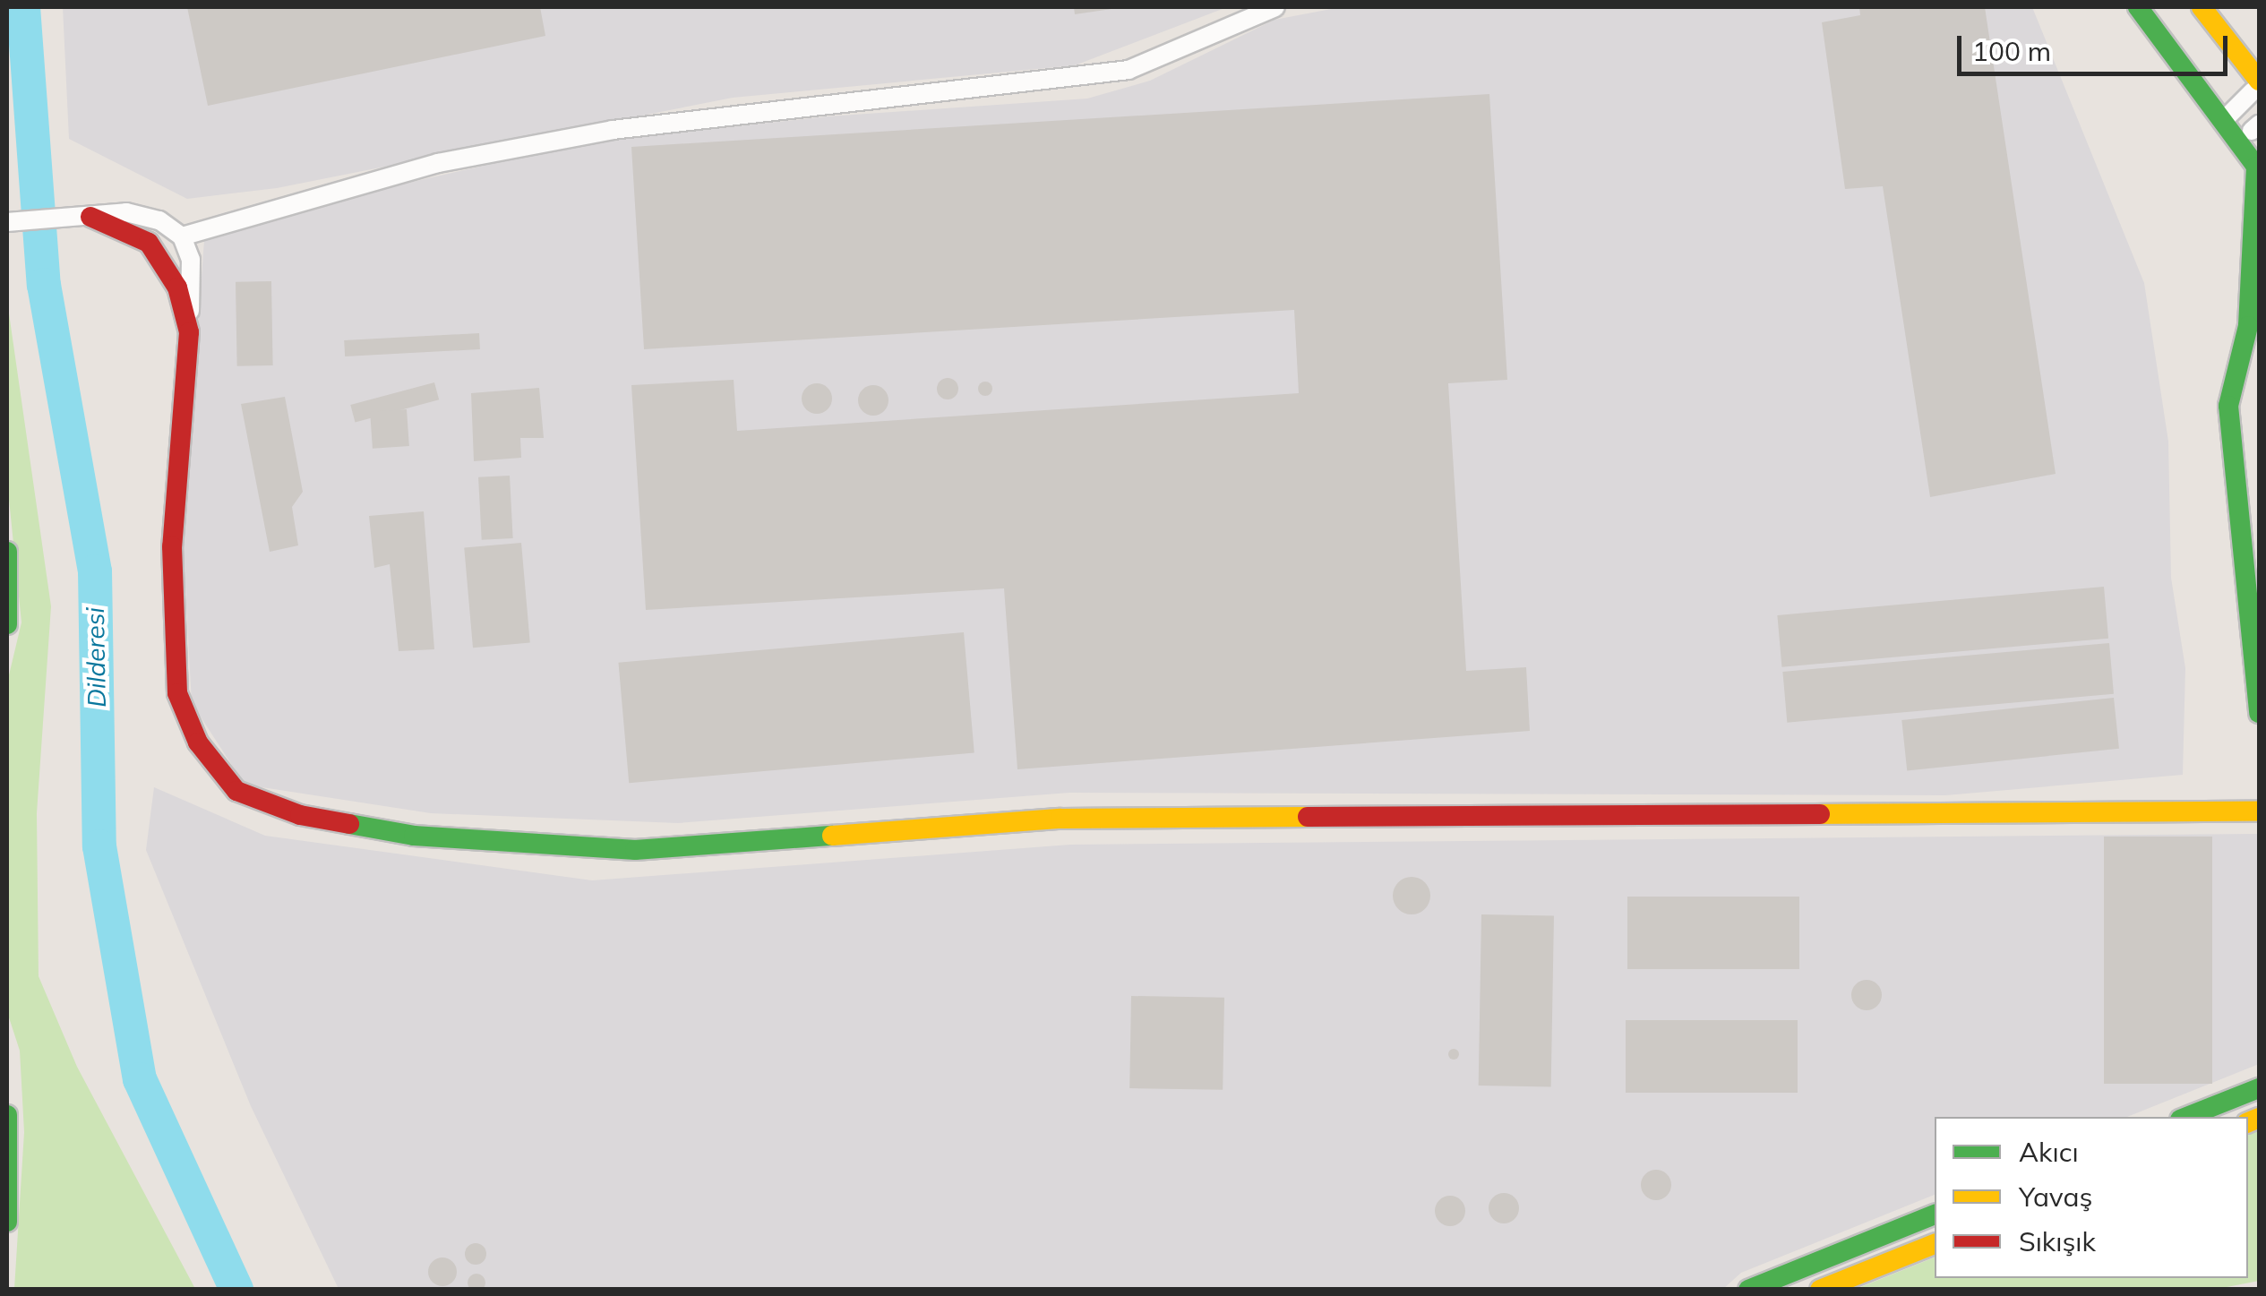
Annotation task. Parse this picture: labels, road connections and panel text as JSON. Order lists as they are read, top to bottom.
{
  "water": ["Dilderesi"],
  "legend": ["Akıcı", "Yavaş", "Sıkışık"],
  "scale_bar": "100 m"
}
